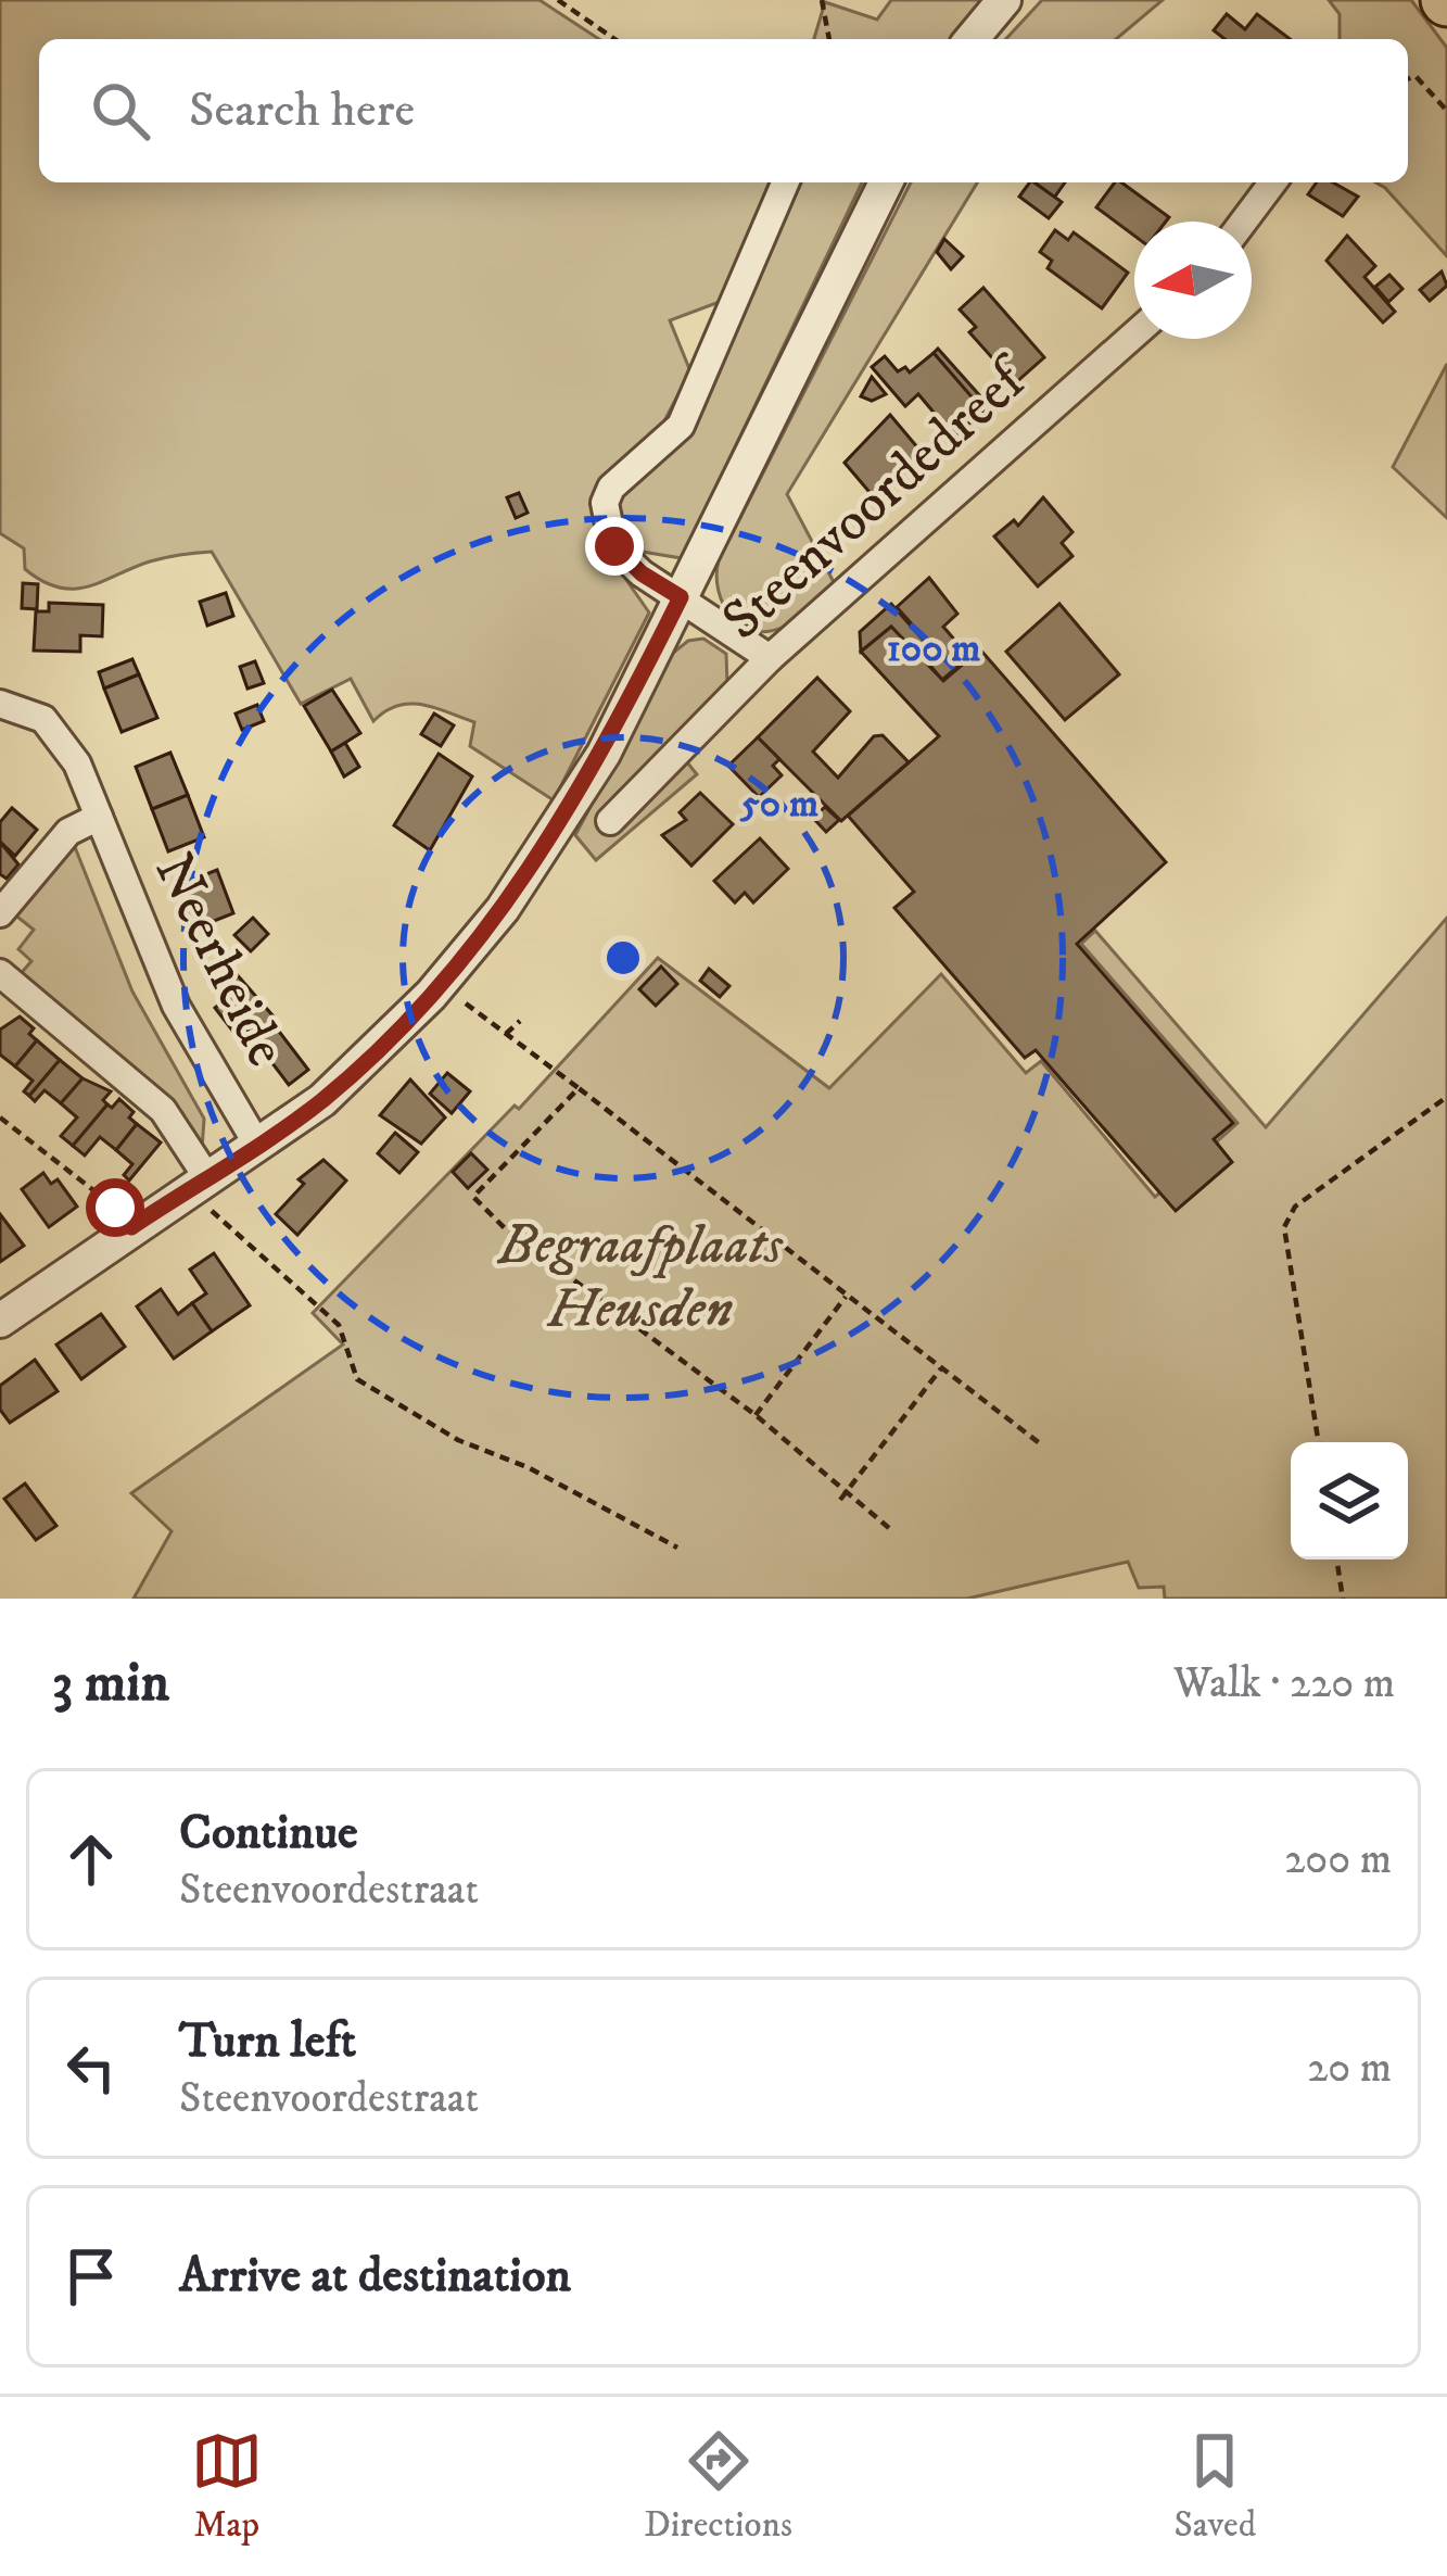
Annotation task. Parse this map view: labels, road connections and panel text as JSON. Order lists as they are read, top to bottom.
{
  "streets": {
    "street": ["Steenvoordedreef", "Neerheide"]
  },
  "parks": ["Begraafplaats Heusden"],
  "north": "left",
  "page": {
    "search": "Search here",
    "heading": ["3 min", "Walk · 220 m"],
    "list": [
      ["Continue", "Steenvoordestraat", "200 m"],
      ["Turn left", "Steenvoordestraat", "20 m"],
      "Arrive at destination"
    ],
    "nav": ["Map", "Directions", "Saved"]
  },
  "rings": ["100 m", "50 m"]
}
